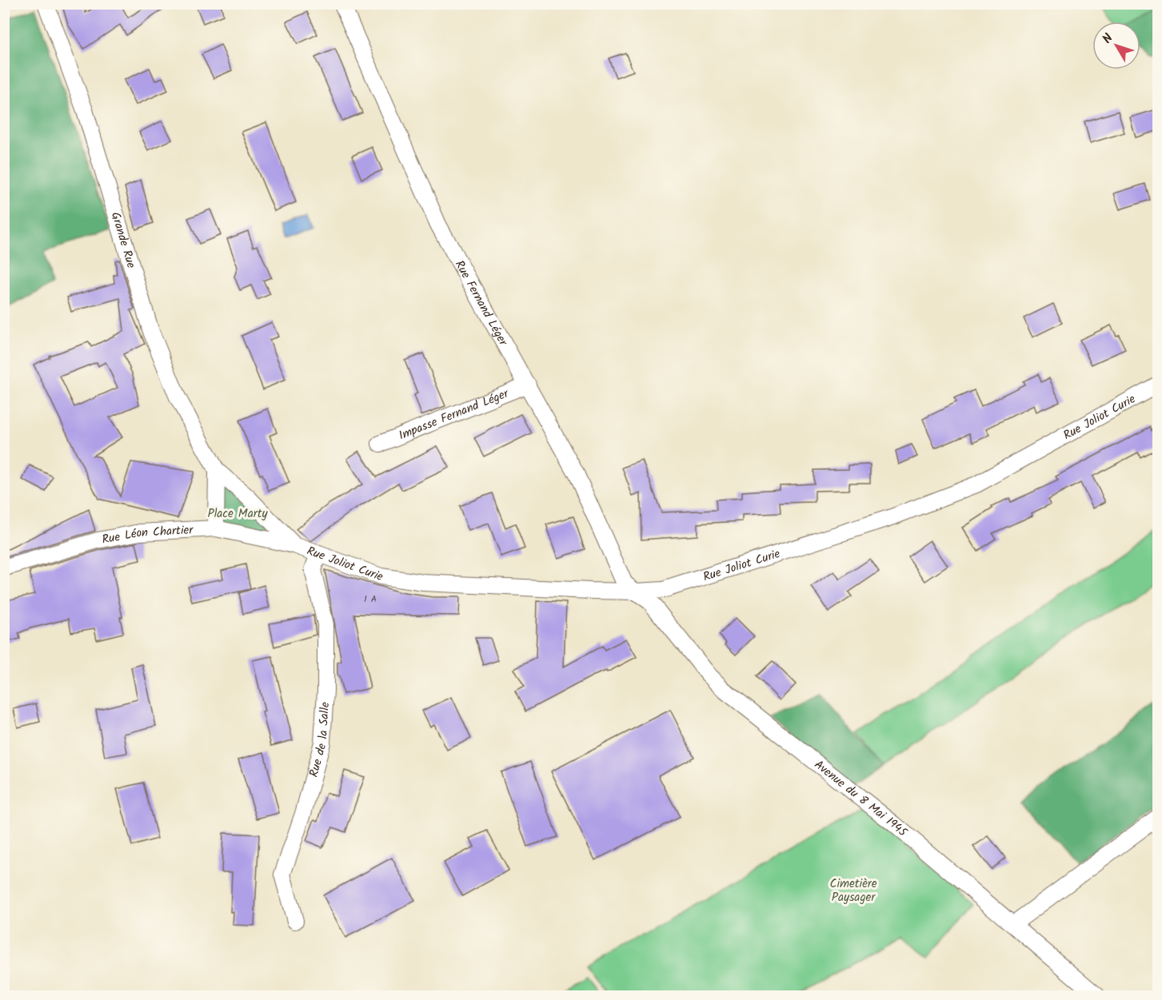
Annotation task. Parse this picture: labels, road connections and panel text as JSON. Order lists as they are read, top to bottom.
{
  "streets": {
    "street": [
      "Grande Rue",
      "Rue Fernand Léger",
      "Impasse Fernand Léger",
      "Rue Joliot Curie",
      "Rue Léon Chartier",
      "Rue de la Salle",
      "Avenue du 8 Mai 1945"
    ]
  },
  "crossings": [
    ["Grande Rue", "Rue Joliot Curie"],
    ["Grande Rue", "Rue Léon Chartier"],
    ["Rue Fernand Léger", "Impasse Fernand Léger"],
    ["Rue Fernand Léger", "Rue Joliot Curie"],
    ["Rue Fernand Léger", "Avenue du 8 Mai 1945"],
    ["Rue Joliot Curie", "Rue Léon Chartier"],
    ["Rue Joliot Curie", "Rue de la Salle"],
    ["Rue Joliot Curie", "Avenue du 8 Mai 1945"]
  ],
  "parks": ["Place Marty", "Cimetière Paysager"],
  "house_numbers": ["1 A"],
  "north": "top left"
}
